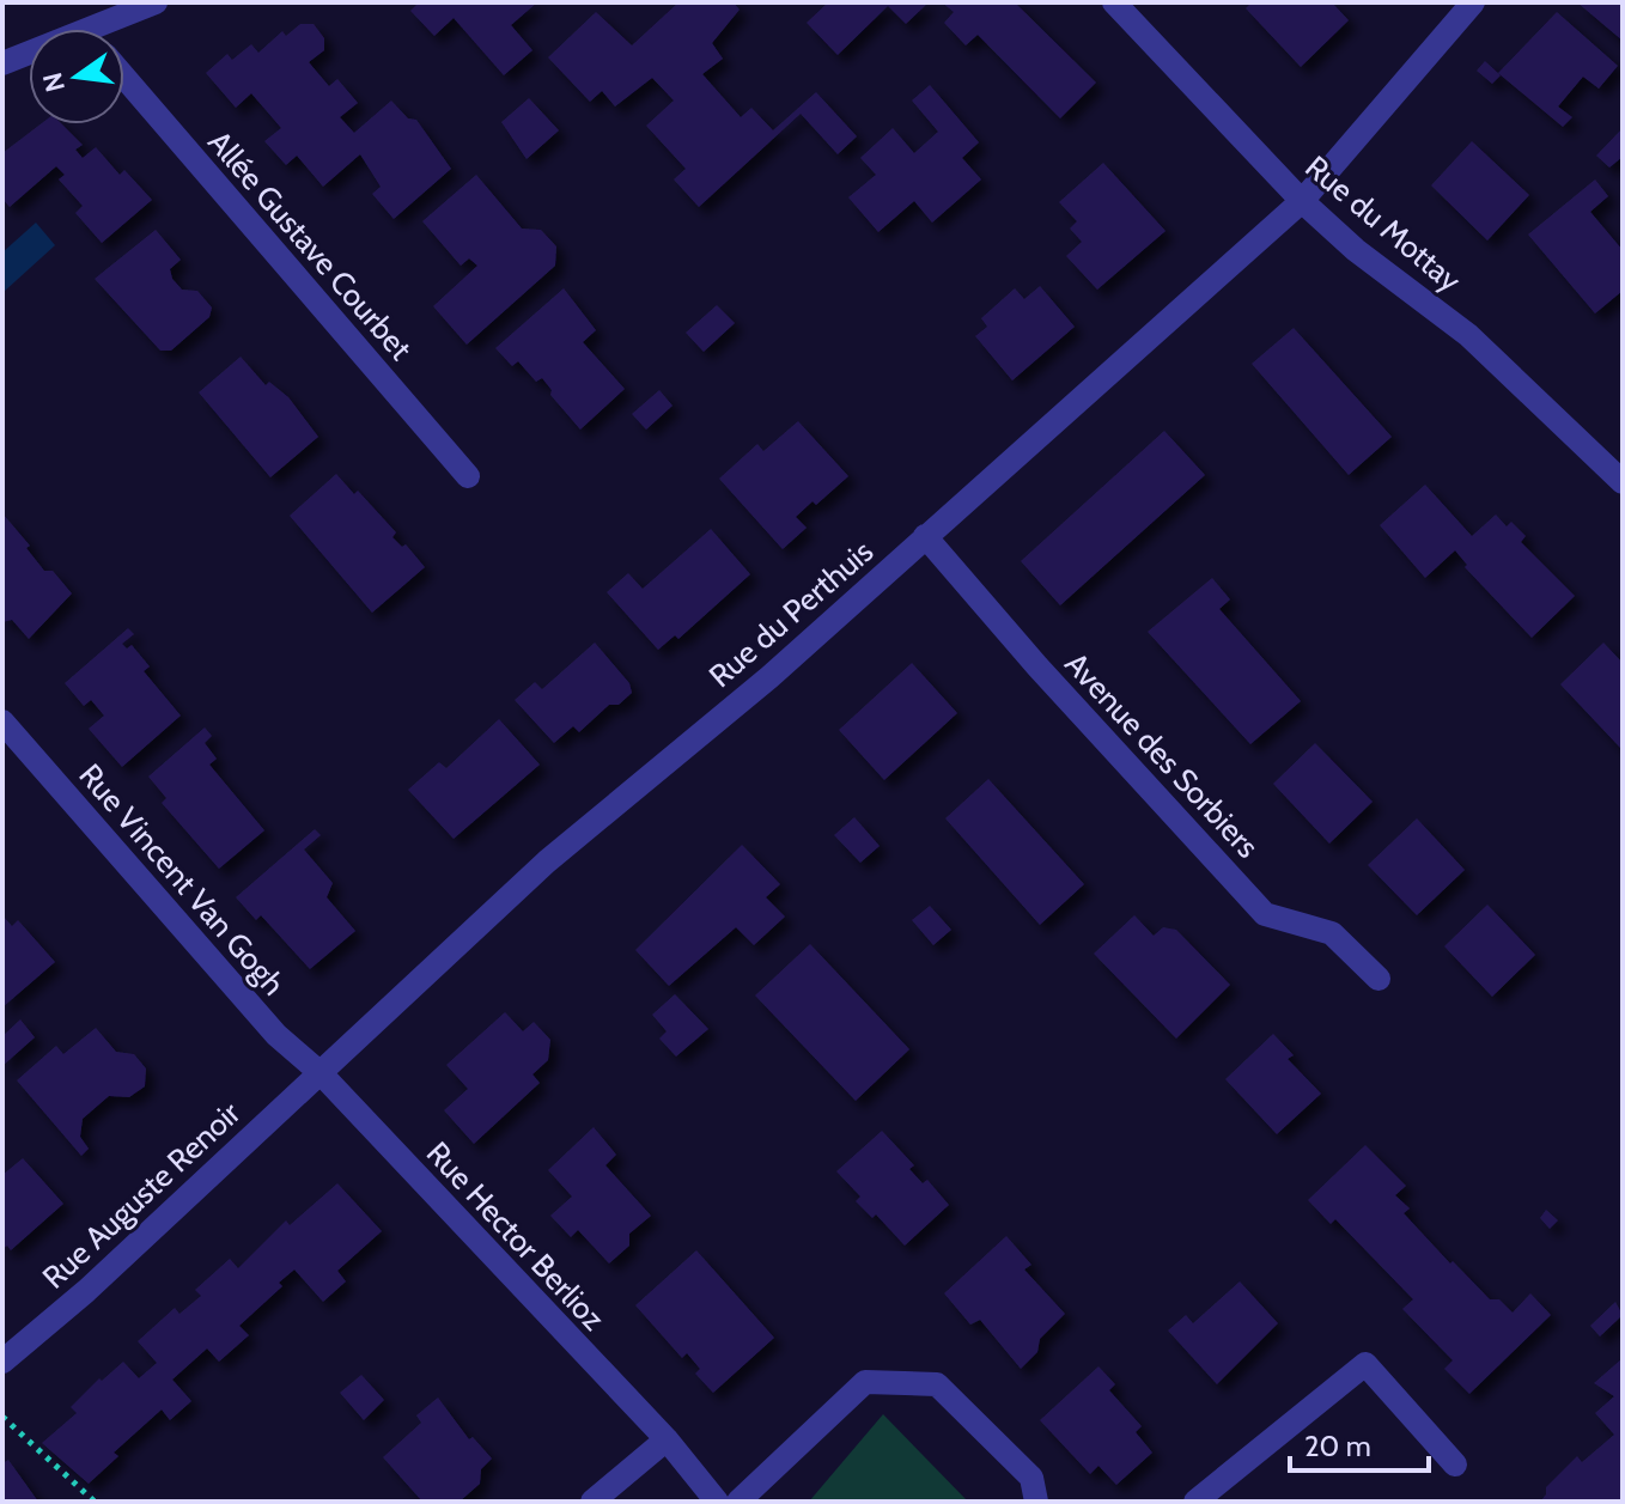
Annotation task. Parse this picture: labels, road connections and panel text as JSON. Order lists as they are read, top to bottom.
{
  "streets": {
    "street": [
      "Rue du Mottay",
      "Allée Gustave Courbet",
      "Rue du Perthuis",
      "Avenue des Sorbiers",
      "Rue Vincent Van Gogh",
      "Rue Auguste Renoir",
      "Rue Hector Berlioz"
    ]
  },
  "crossings": [
    ["Rue du Mottay", "Rue du Perthuis"],
    ["Rue du Perthuis", "Avenue des Sorbiers"],
    ["Rue du Perthuis", "Rue Vincent Van Gogh"],
    ["Rue du Perthuis", "Rue Auguste Renoir"],
    ["Rue du Perthuis", "Rue Hector Berlioz"],
    ["Rue Vincent Van Gogh", "Rue Auguste Renoir"],
    ["Rue Vincent Van Gogh", "Rue Hector Berlioz"],
    ["Rue Auguste Renoir", "Rue Hector Berlioz"]
  ],
  "scale_bar": "20 m",
  "north": "left"
}
